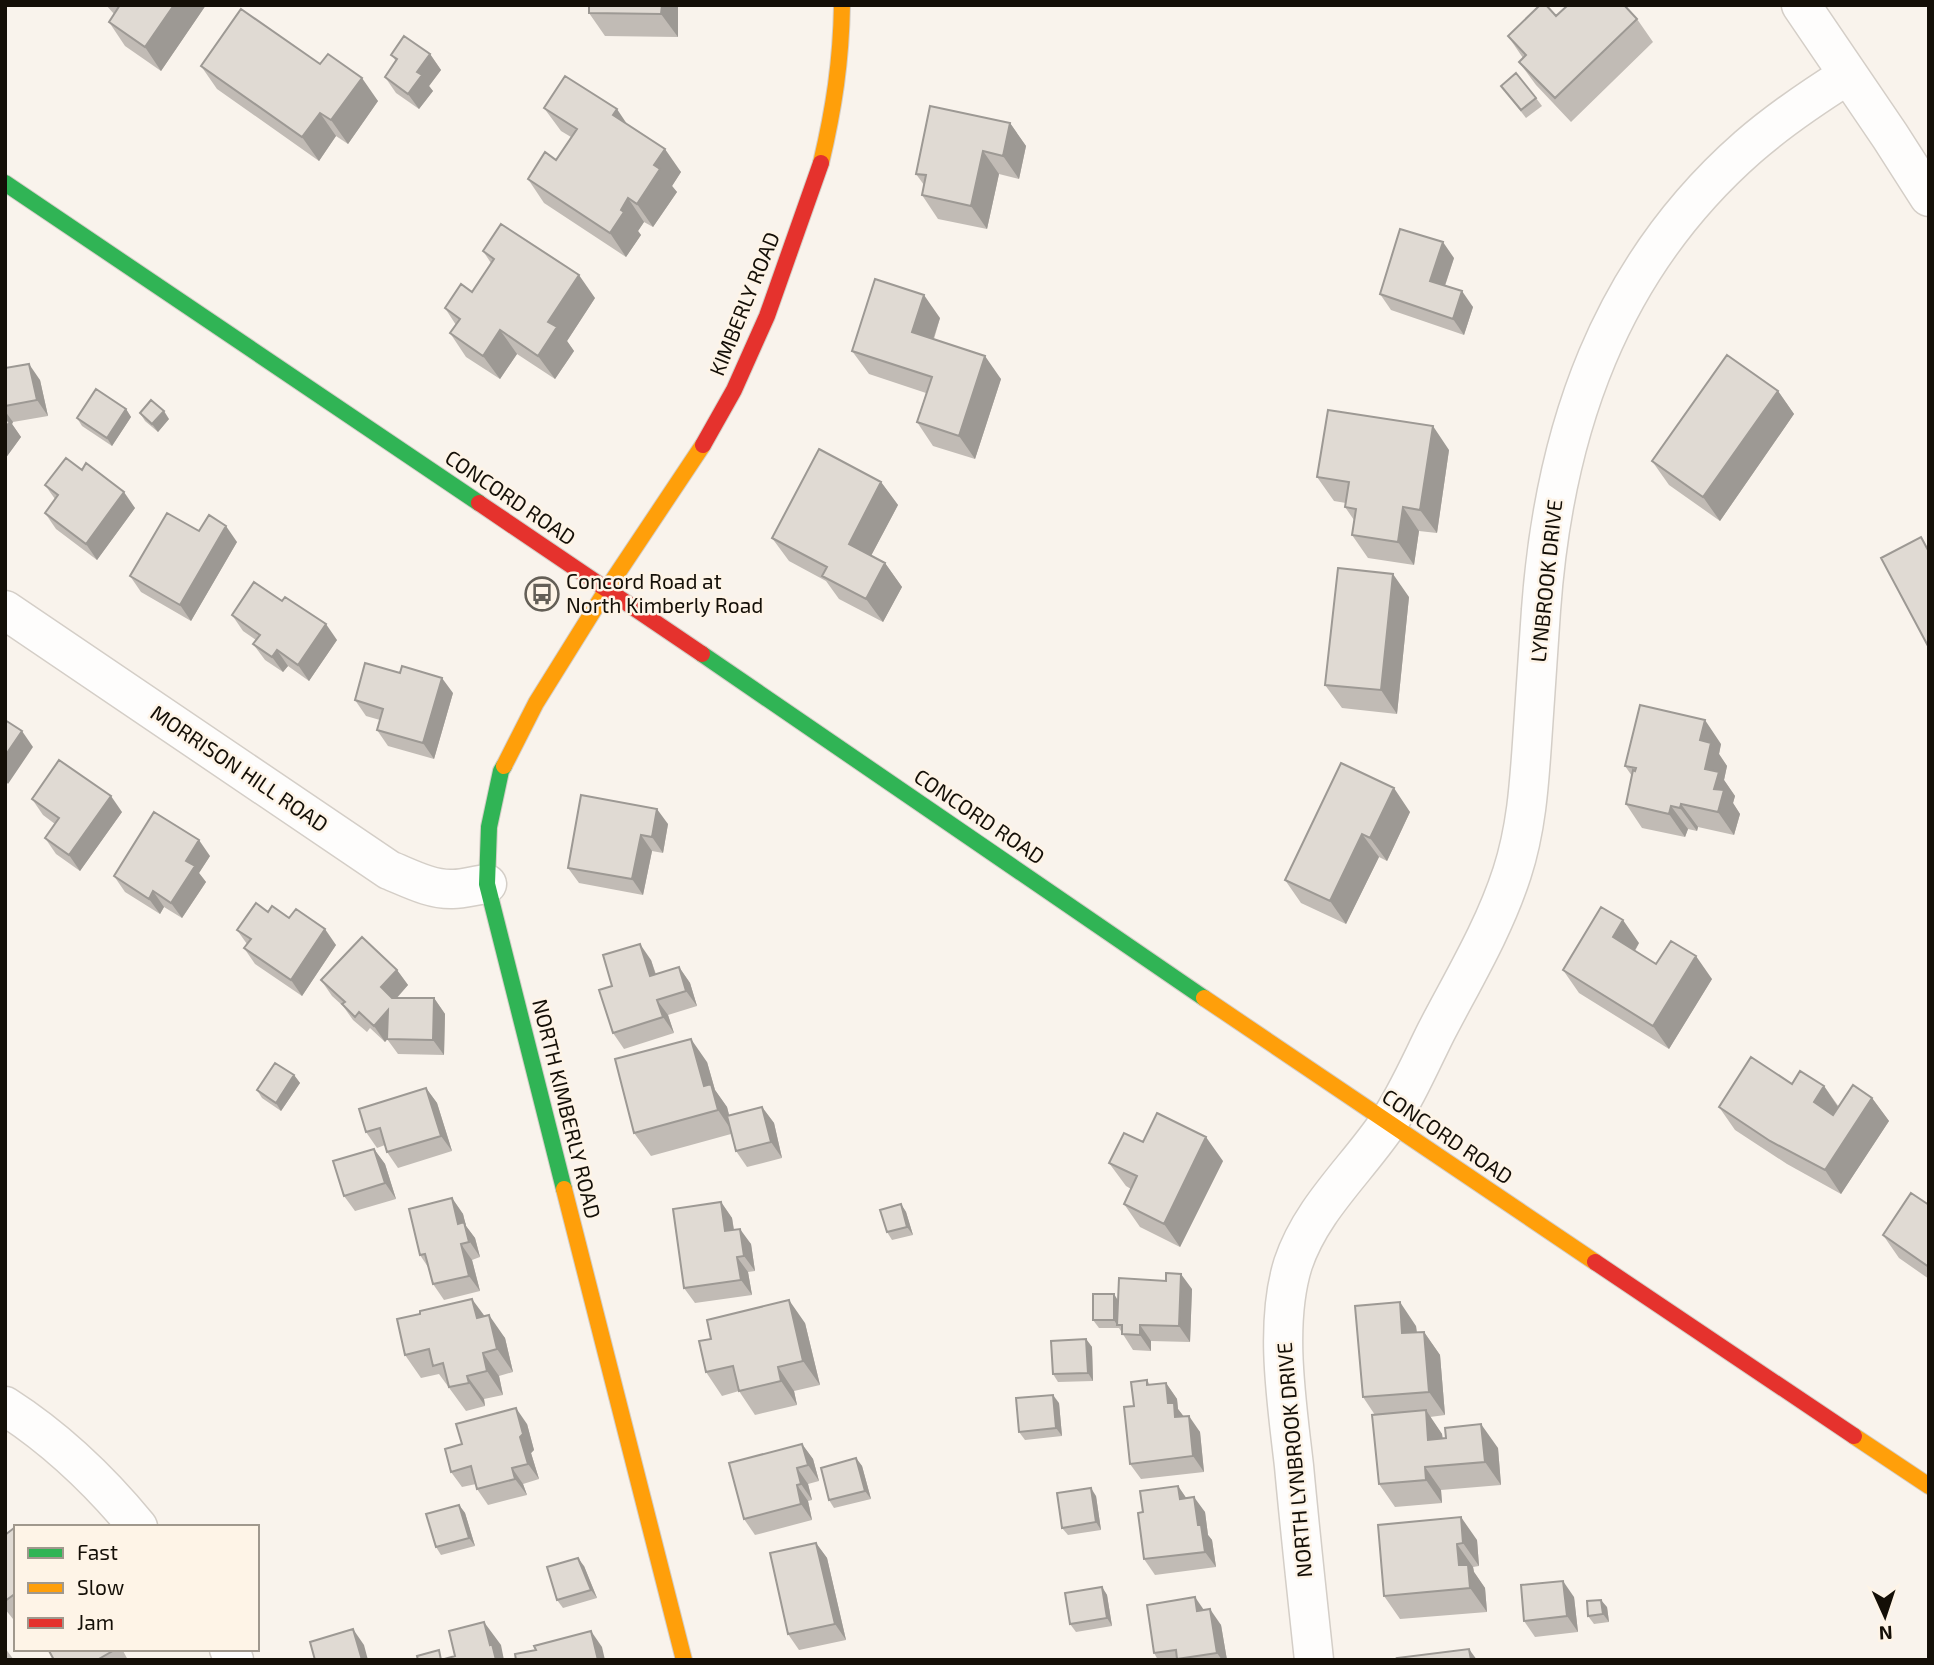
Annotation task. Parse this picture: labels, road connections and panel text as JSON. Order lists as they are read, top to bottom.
{
  "streets": {
    "main road": ["KIMBERLY ROAD", "CONCORD ROAD", "NORTH KIMBERLY ROAD"],
    "street": ["LYNBROOK DRIVE", "MORRISON HILL ROAD", "NORTH LYNBROOK DRIVE"]
  },
  "crossings": [
    ["KIMBERLY ROAD", "CONCORD ROAD"],
    ["KIMBERLY ROAD", "NORTH KIMBERLY ROAD"],
    ["CONCORD ROAD", "LYNBROOK DRIVE"],
    ["CONCORD ROAD", "NORTH KIMBERLY ROAD"],
    ["CONCORD ROAD", "NORTH LYNBROOK DRIVE"],
    ["LYNBROOK DRIVE", "NORTH LYNBROOK DRIVE"],
    ["MORRISON HILL ROAD", "NORTH KIMBERLY ROAD"]
  ],
  "places": {
    "bus stop": ["Concord Road at North Kimberly Road"]
  },
  "legend": ["Fast", "Slow", "Jam"],
  "north": "bottom"
}
